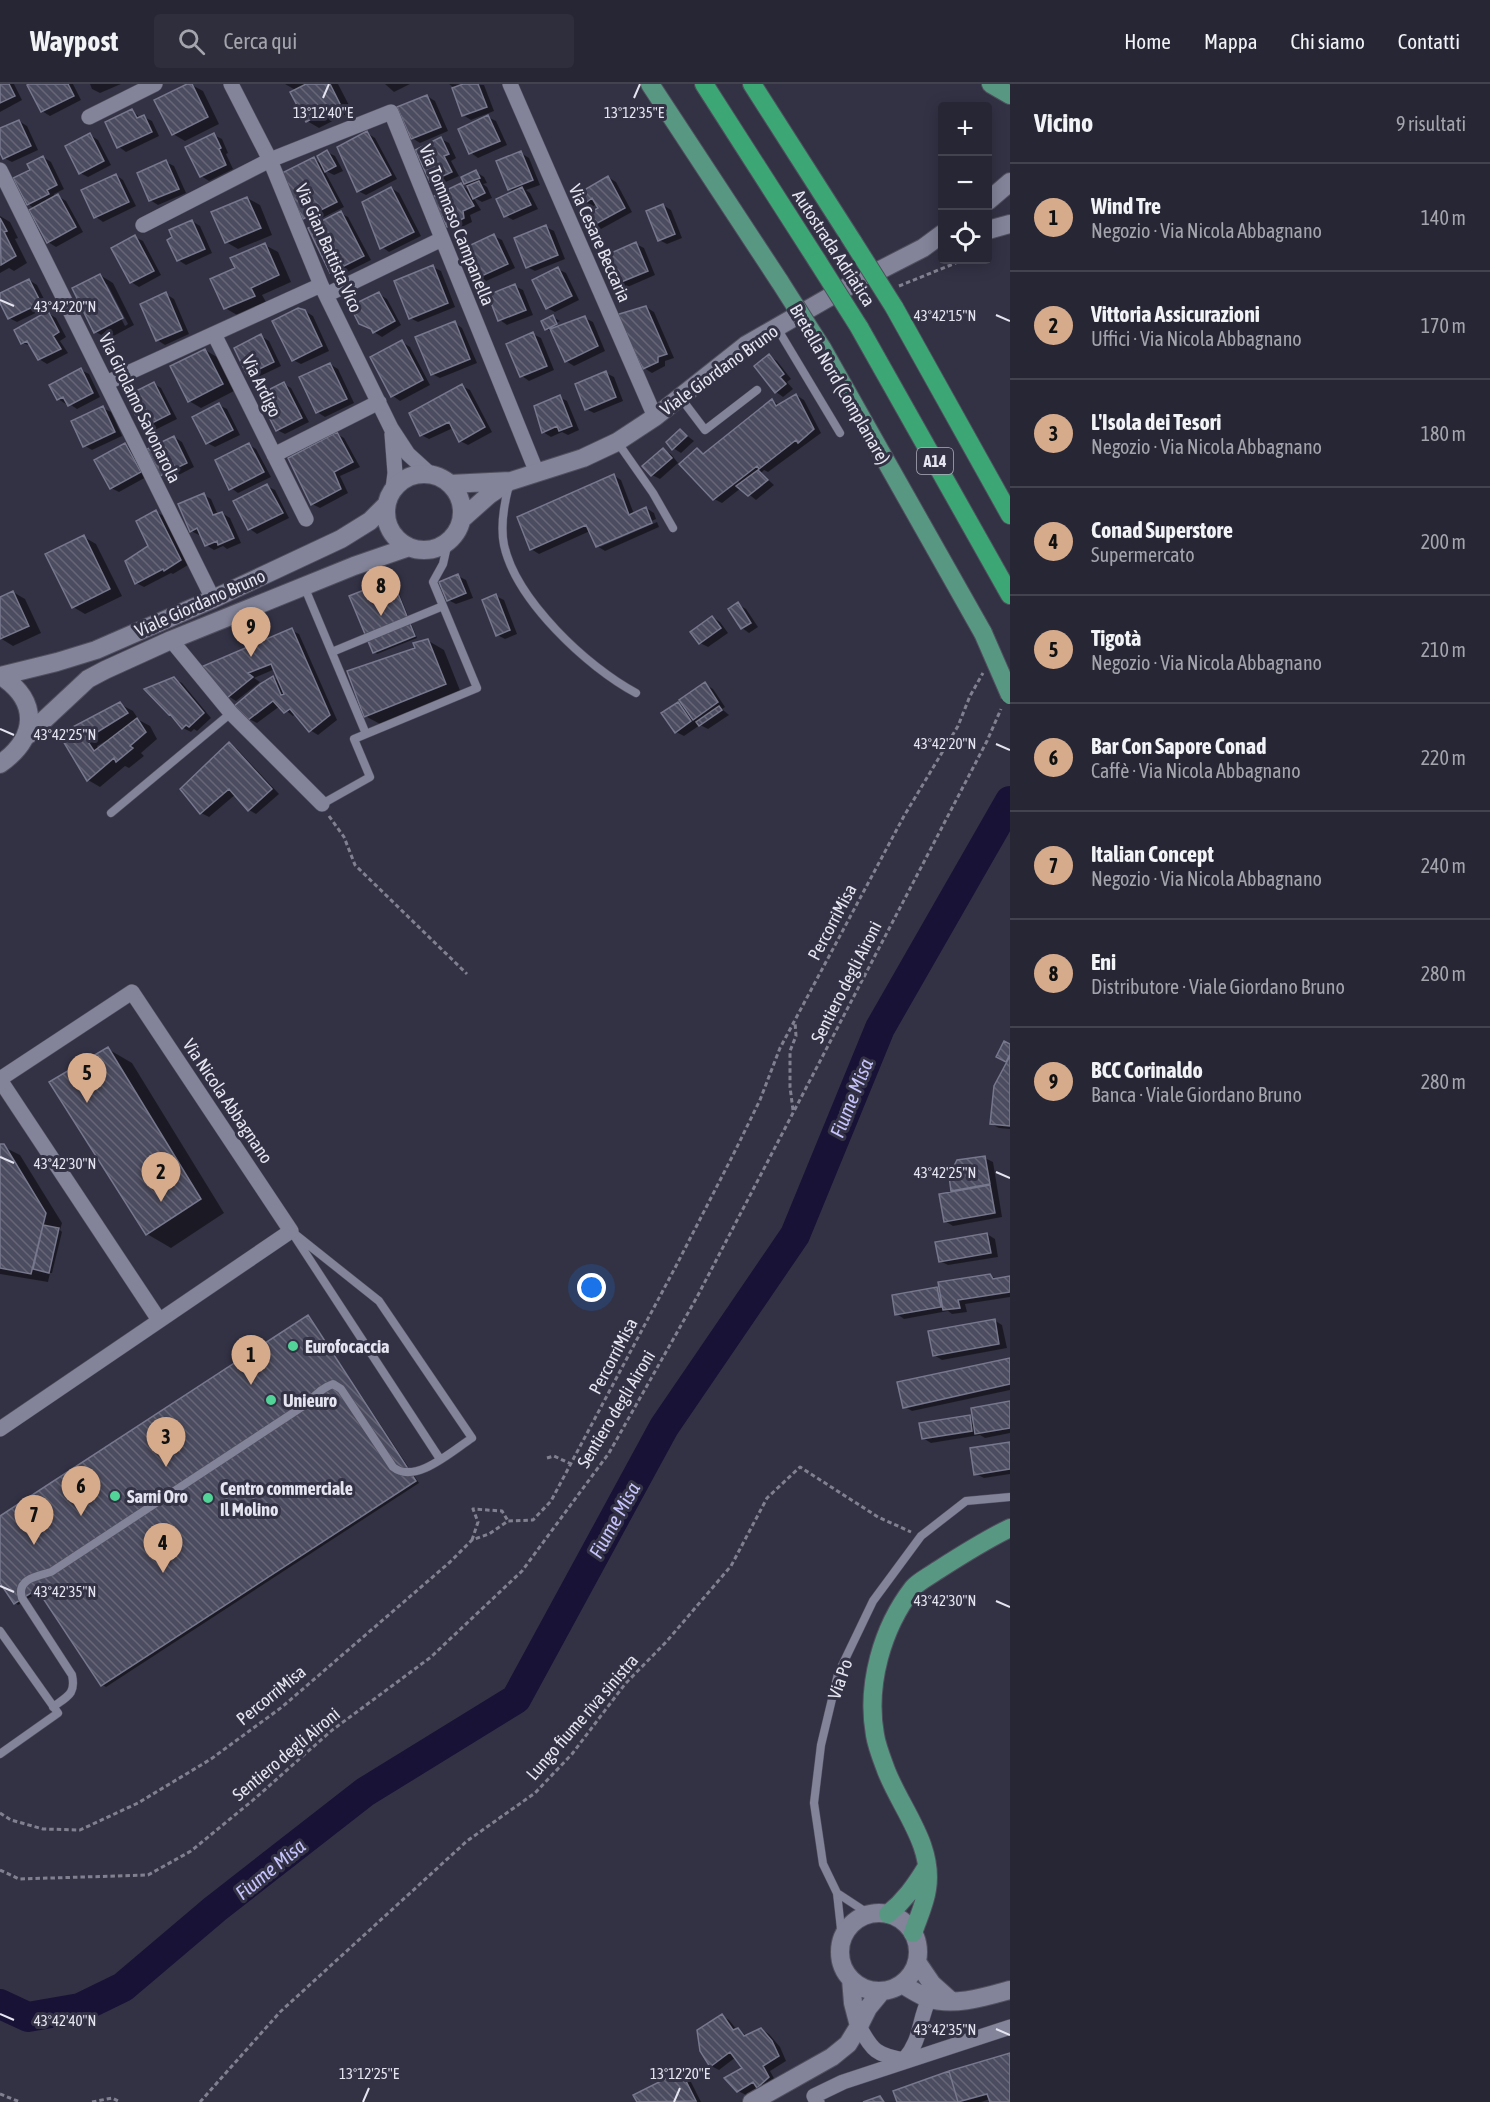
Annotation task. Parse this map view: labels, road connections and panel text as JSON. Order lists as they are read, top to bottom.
{
  "streets": {
    "highway": ["Autostrada Adriatica", "A14"],
    "main road": ["Viale Giordano Bruno", "Bretella Nord (Complanare)", "Via Po"],
    "street": [
      "Via Tommaso Campanella",
      "Via Cesare Beccaria",
      "Via Gian Battista Vico",
      "Via Ardigo",
      "Via Girolamo Savonarola",
      "Via Nicola Abbagnano"
    ],
    "path": ["PercorriMisa", "Sentiero degli Aironi", "Lungo fiume riva sinistra"]
  },
  "crossings": [
    ["Via Tommaso Campanella", "Via Gian Battista Vico"],
    ["Via Tommaso Campanella", "Viale Giordano Bruno"],
    ["Via Cesare Beccaria", "Viale Giordano Bruno"],
    ["Via Gian Battista Vico", "Viale Giordano Bruno"],
    ["Viale Giordano Bruno", "Via Girolamo Savonarola"],
    ["Bretella Nord (Complanare)", "Sentiero degli Aironi"],
    ["Via Po", "Lungo fiume riva sinistra"]
  ],
  "water": ["Fiume Misa"],
  "places": [
    "Eurofocaccia",
    "Unieuro",
    "Sarni Oro",
    "Centro commerciale Il Molino"
  ],
  "page": {
    "header": "Waypost",
    "search": "Cerca qui",
    "nav": [
      "Home",
      "Mappa",
      "Chi siamo",
      "Contatti"
    ],
    "heading": ["Vicino", "9 risultati"],
    "map_buttons": ["+", "−"],
    "list": [
      {
        "mark": "1",
        "name": "Wind Tre",
        "note": "Negozio · Via Nicola Abbagnano",
        "value": "140 m"
      },
      {
        "mark": "2",
        "name": "Vittoria Assicurazioni",
        "note": "Uffici · Via Nicola Abbagnano",
        "value": "170 m"
      },
      {
        "mark": "3",
        "name": "L'Isola dei Tesori",
        "note": "Negozio · Via Nicola Abbagnano",
        "value": "180 m"
      },
      {
        "mark": "4",
        "name": "Conad Superstore",
        "note": "Supermercato",
        "value": "200 m"
      },
      {
        "mark": "5",
        "name": "Tigotà",
        "note": "Negozio · Via Nicola Abbagnano",
        "value": "210 m"
      },
      {
        "mark": "6",
        "name": "Bar Con Sapore Conad",
        "note": "Caffè · Via Nicola Abbagnano",
        "value": "220 m"
      },
      {
        "mark": "7",
        "name": "Italian Concept",
        "note": "Negozio · Via Nicola Abbagnano",
        "value": "240 m"
      },
      {
        "mark": "8",
        "name": "Eni",
        "note": "Distributore · Viale Giordano Bruno",
        "value": "280 m"
      },
      {
        "mark": "9",
        "name": "BCC Corinaldo",
        "note": "Banca · Viale Giordano Bruno",
        "value": "280 m"
      }
    ],
    "pins": [
      "8",
      "9",
      "5",
      "2",
      "1",
      "3",
      "6",
      "7",
      "4"
    ]
  },
  "coordinates": [
    "13°12'35\"E",
    "13°12'40\"E",
    "43°42'20\"N",
    "43°42'15\"N",
    "43°42'25\"N",
    "43°42'30\"N",
    "43°42'35\"N",
    "43°42'40\"N",
    "13°12'25\"E",
    "13°12'20\"E"
  ]
}
